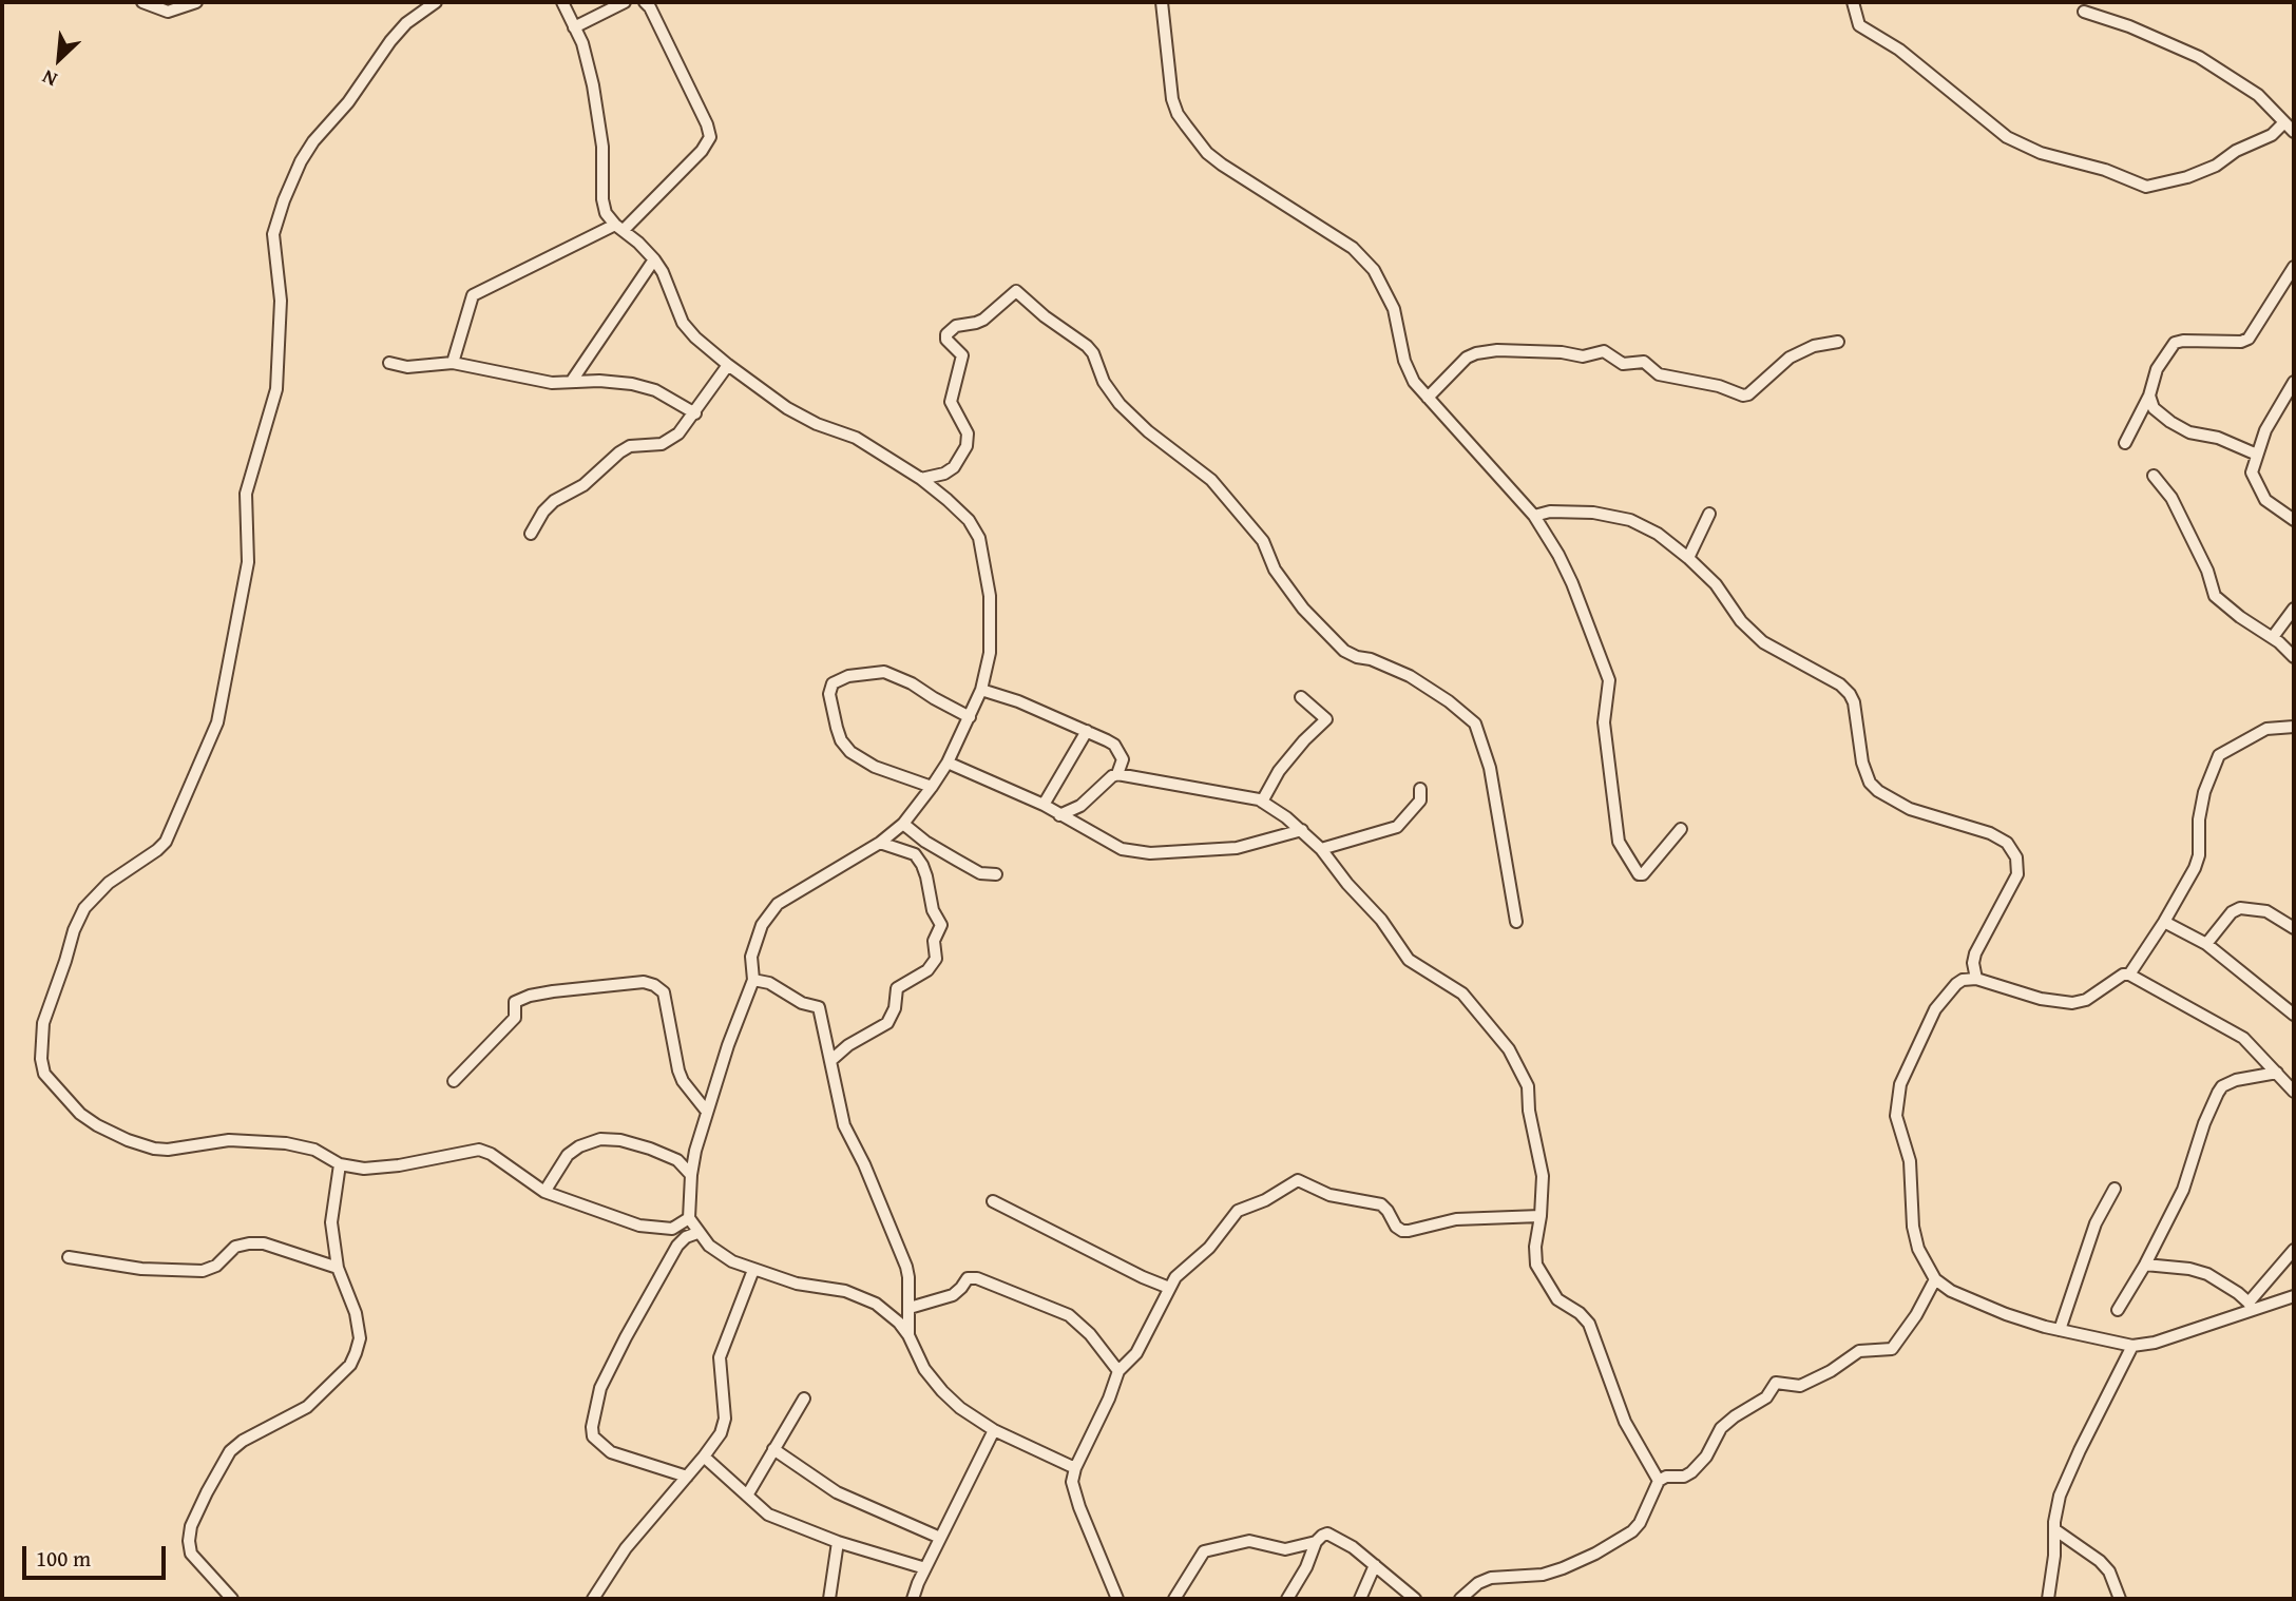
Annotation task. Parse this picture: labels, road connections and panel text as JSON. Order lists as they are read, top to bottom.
{
  "scale_bar": "100 m",
  "north": "bottom left"
}
